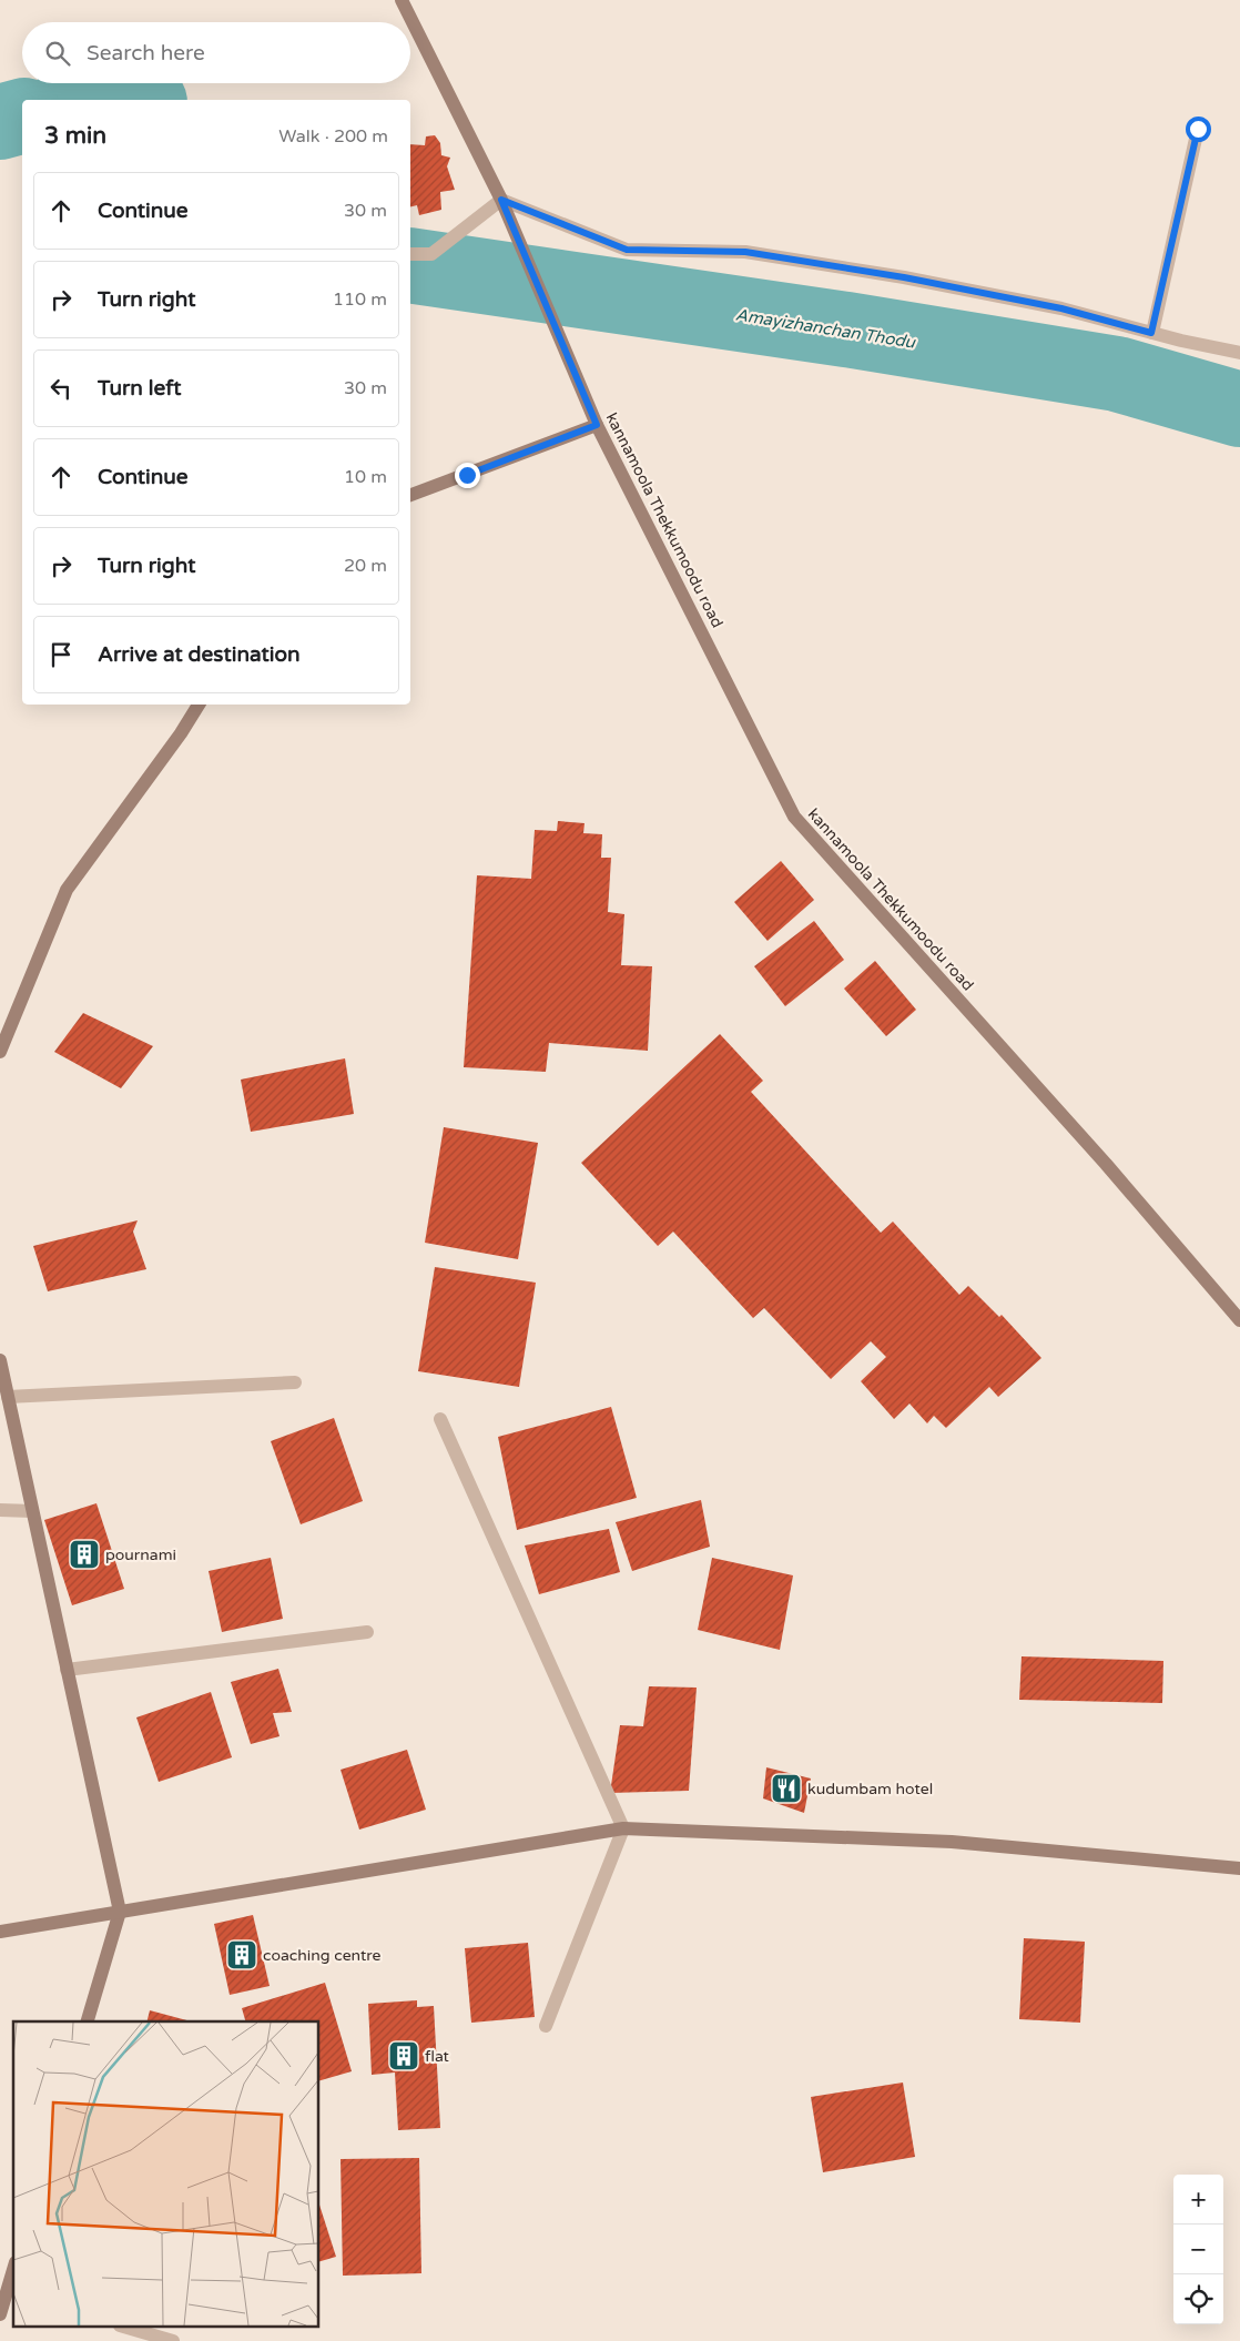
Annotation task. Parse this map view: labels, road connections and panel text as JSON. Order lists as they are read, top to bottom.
{
  "streets": {
    "street": ["kannamoola Thekkumoodu road"]
  },
  "water": ["Amayizhanchan Thodu"],
  "places": {
    "building": ["pournami", "coaching centre", "flat"],
    "restaurant": ["kudumbam hotel"]
  },
  "page": {
    "search": "Search here",
    "heading": ["3 min", "Walk · 200 m"],
    "list": [
      ["Continue", "30 m"],
      ["Turn right", "110 m"],
      ["Turn left", "30 m"],
      ["Continue", "10 m"],
      ["Turn right", "20 m"],
      "Arrive at destination"
    ],
    "map_buttons": ["+", "−"]
  }
}
